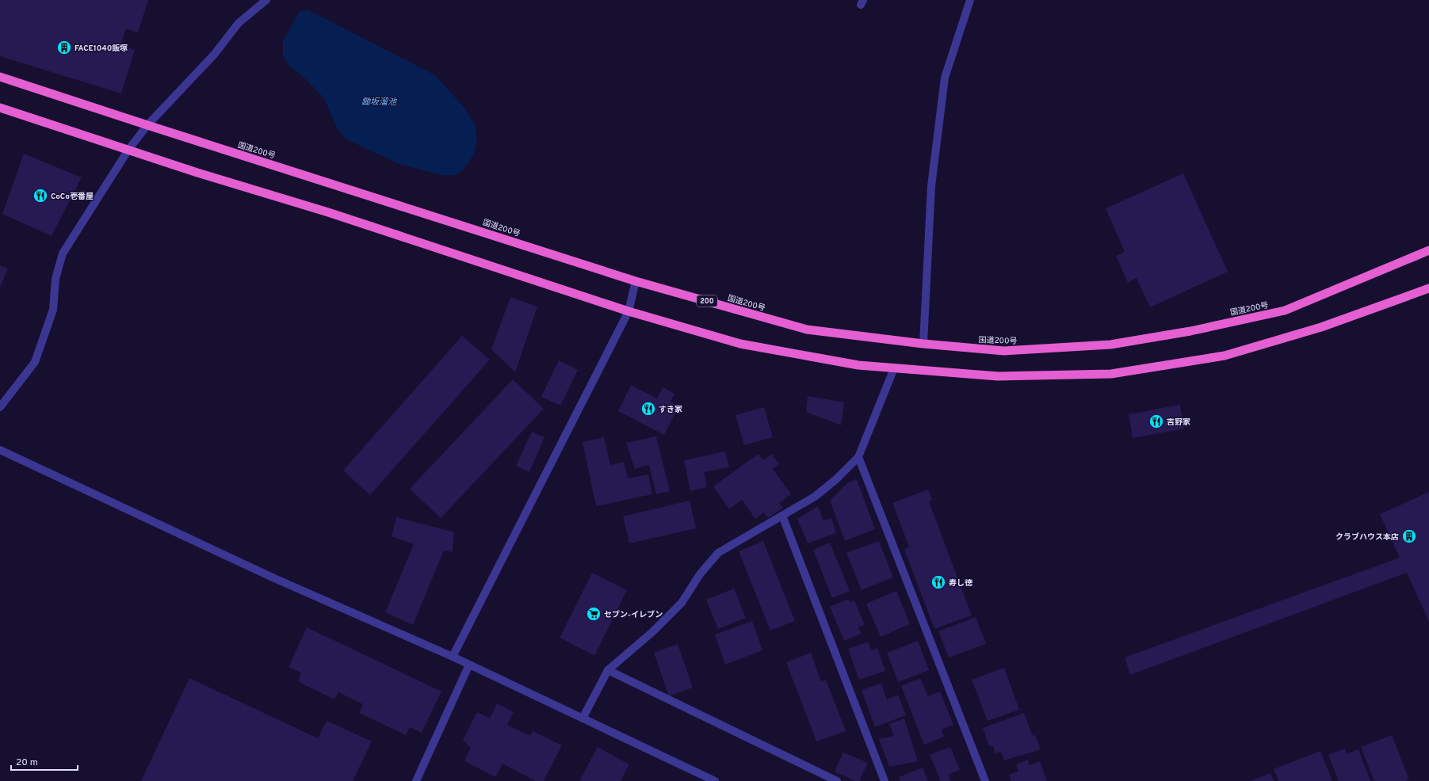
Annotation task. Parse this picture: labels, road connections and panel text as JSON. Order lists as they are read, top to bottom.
{
  "streets": {
    "highway": ["国道200号", "200"]
  },
  "water": ["鋤坂溜池"],
  "places": {
    "building": ["FACE1040飯塚", "クラブハウス本店"],
    "restaurant": [
      "CoCo壱番屋",
      "すき家",
      "吉野家",
      "寿し徳"
    ],
    "supermarket": ["セブン-イレブン"]
  },
  "scale_bar": "20 m"
}
